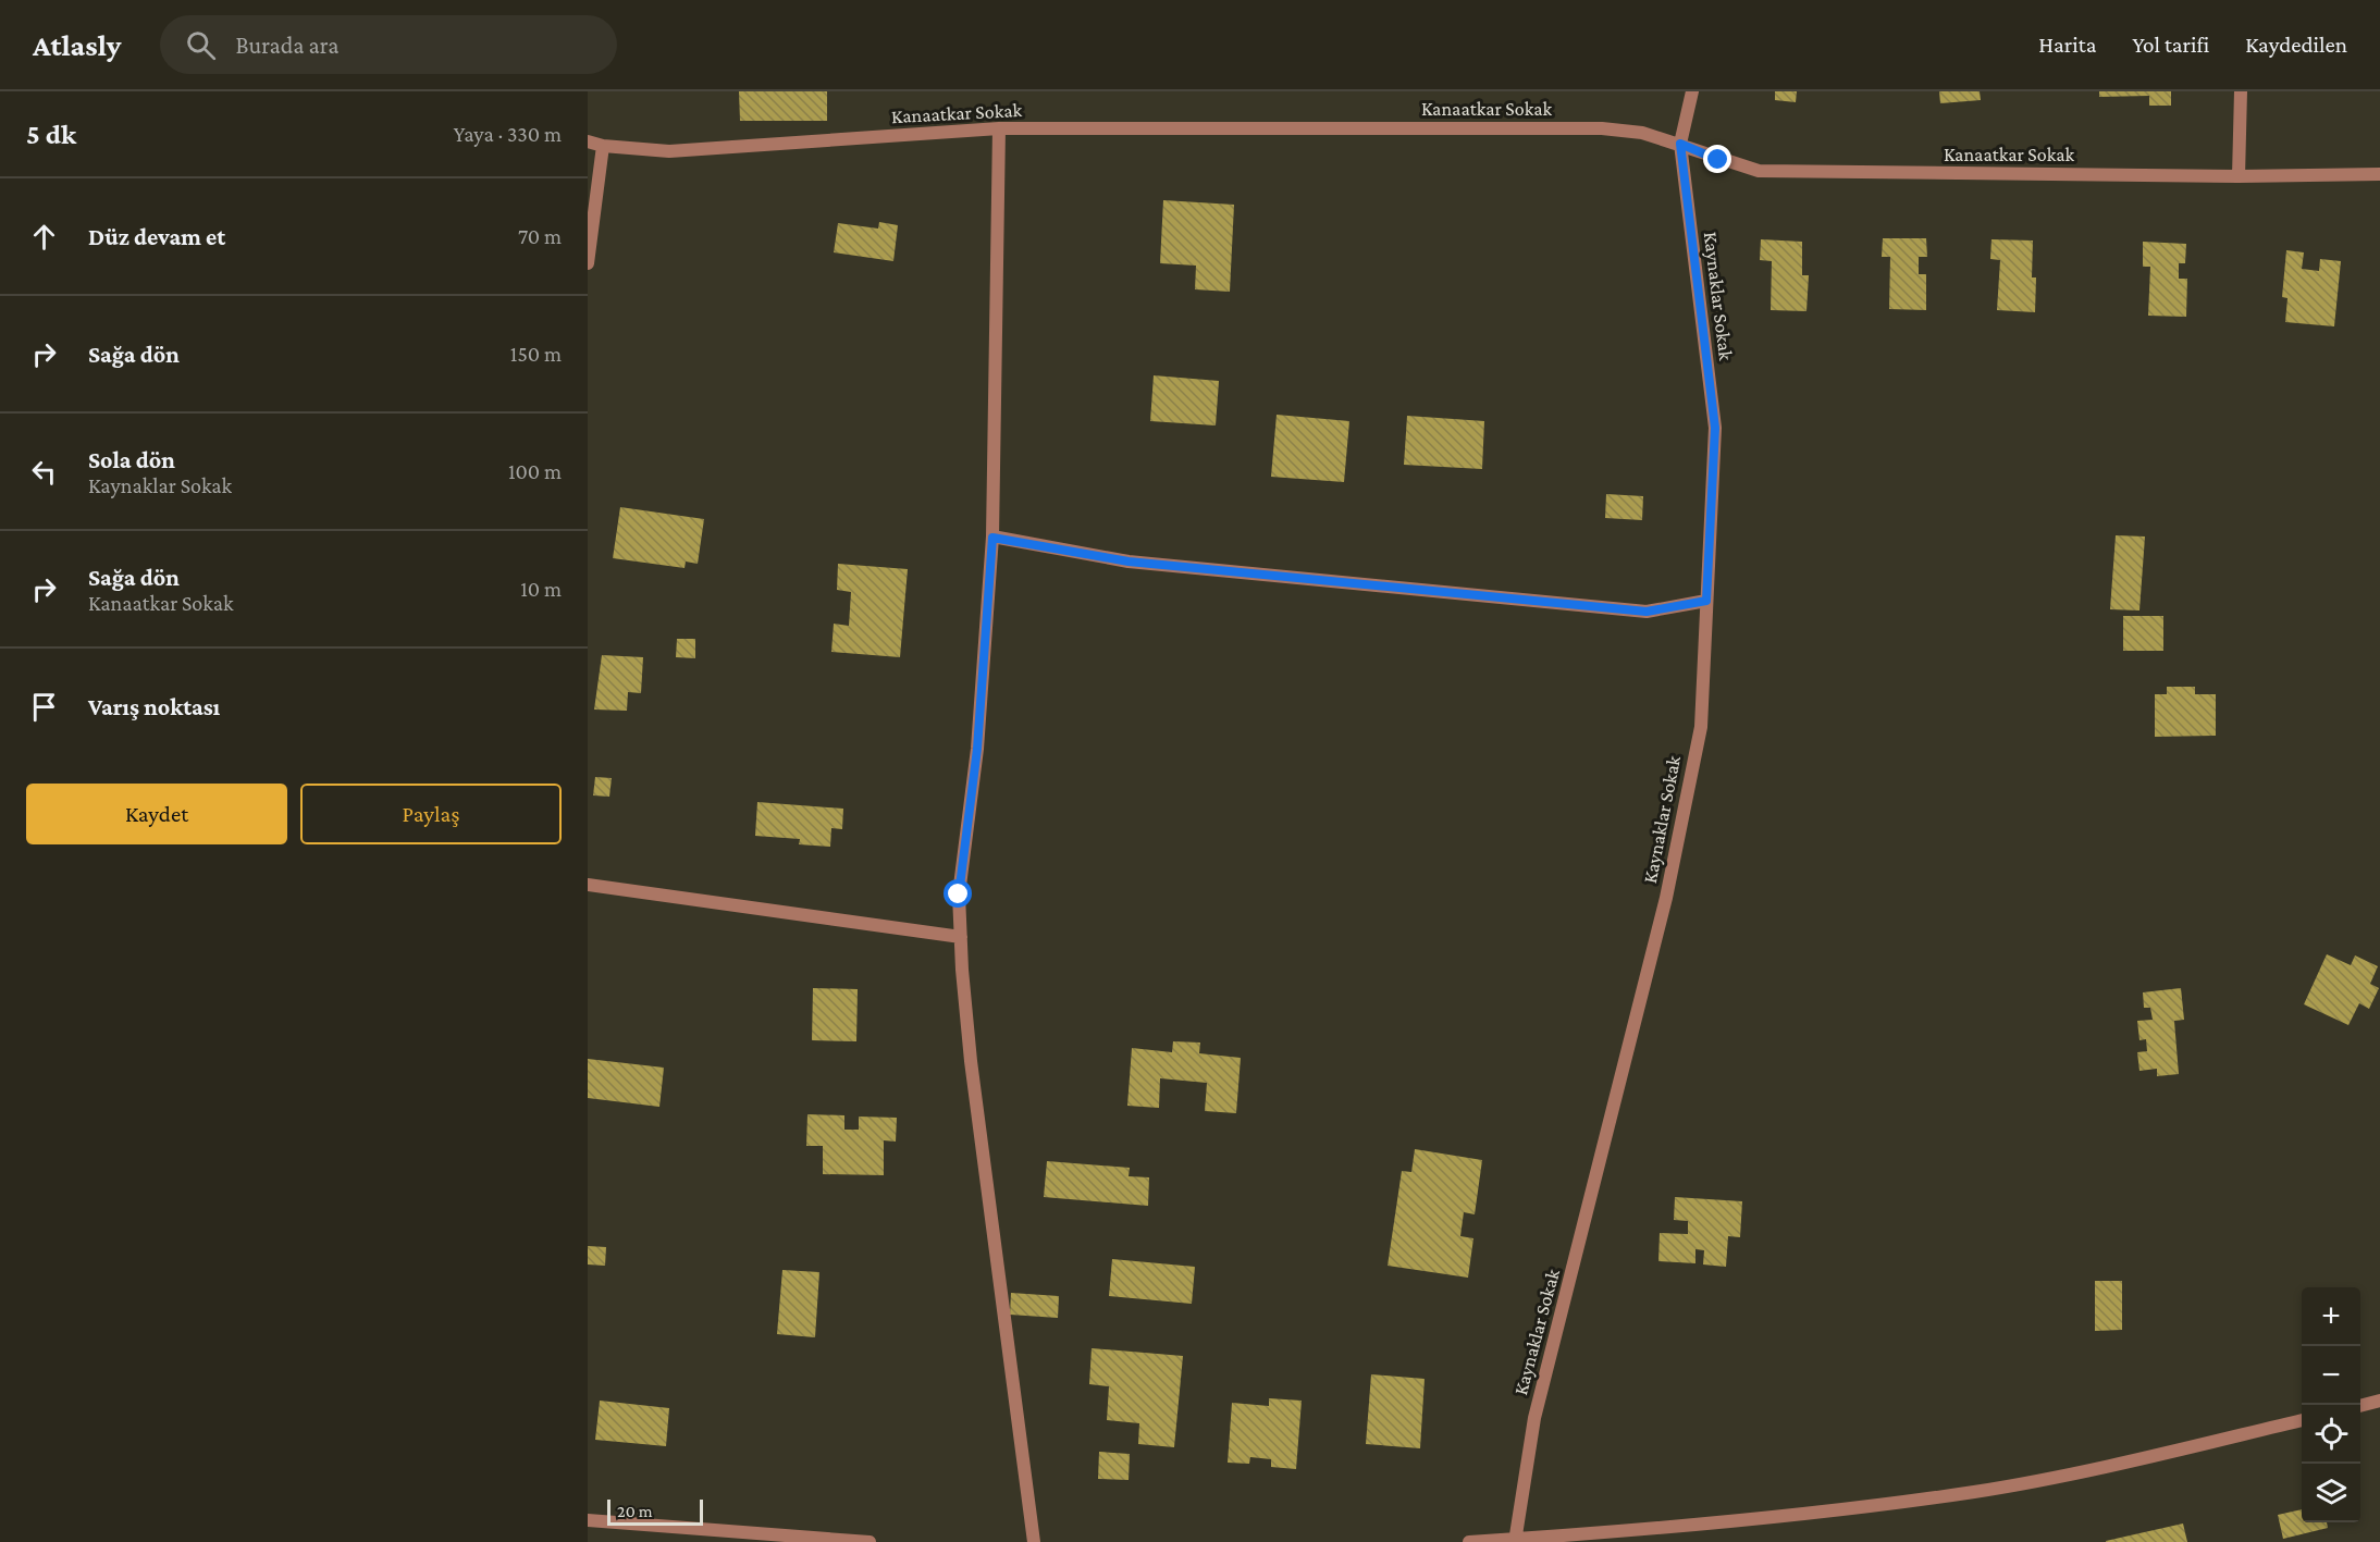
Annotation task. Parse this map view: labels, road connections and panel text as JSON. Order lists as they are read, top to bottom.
{
  "streets": {
    "street": ["Kanaatkar Sokak", "Kaynaklar Sokak"]
  },
  "crossings": [
    ["Kanaatkar Sokak", "Kaynaklar Sokak"]
  ],
  "scale_bar": "20 m",
  "page": {
    "header": "Atlasly",
    "search": "Burada ara",
    "nav": ["Harita", "Yol tarifi", "Kaydedilen"],
    "heading": ["5 dk", "Yaya · 330 m"],
    "list": [
      ["Düz devam et", "70 m"],
      ["Sağa dön", "150 m"],
      ["Sola dön", "Kaynaklar Sokak", "100 m"],
      ["Sağa dön", "Kanaatkar Sokak", "10 m"],
      "Varış noktası"
    ],
    "buttons": ["Kaydet", "Paylaş"],
    "map_buttons": ["+", "−"],
    "scale": "20 m"
  }
}
